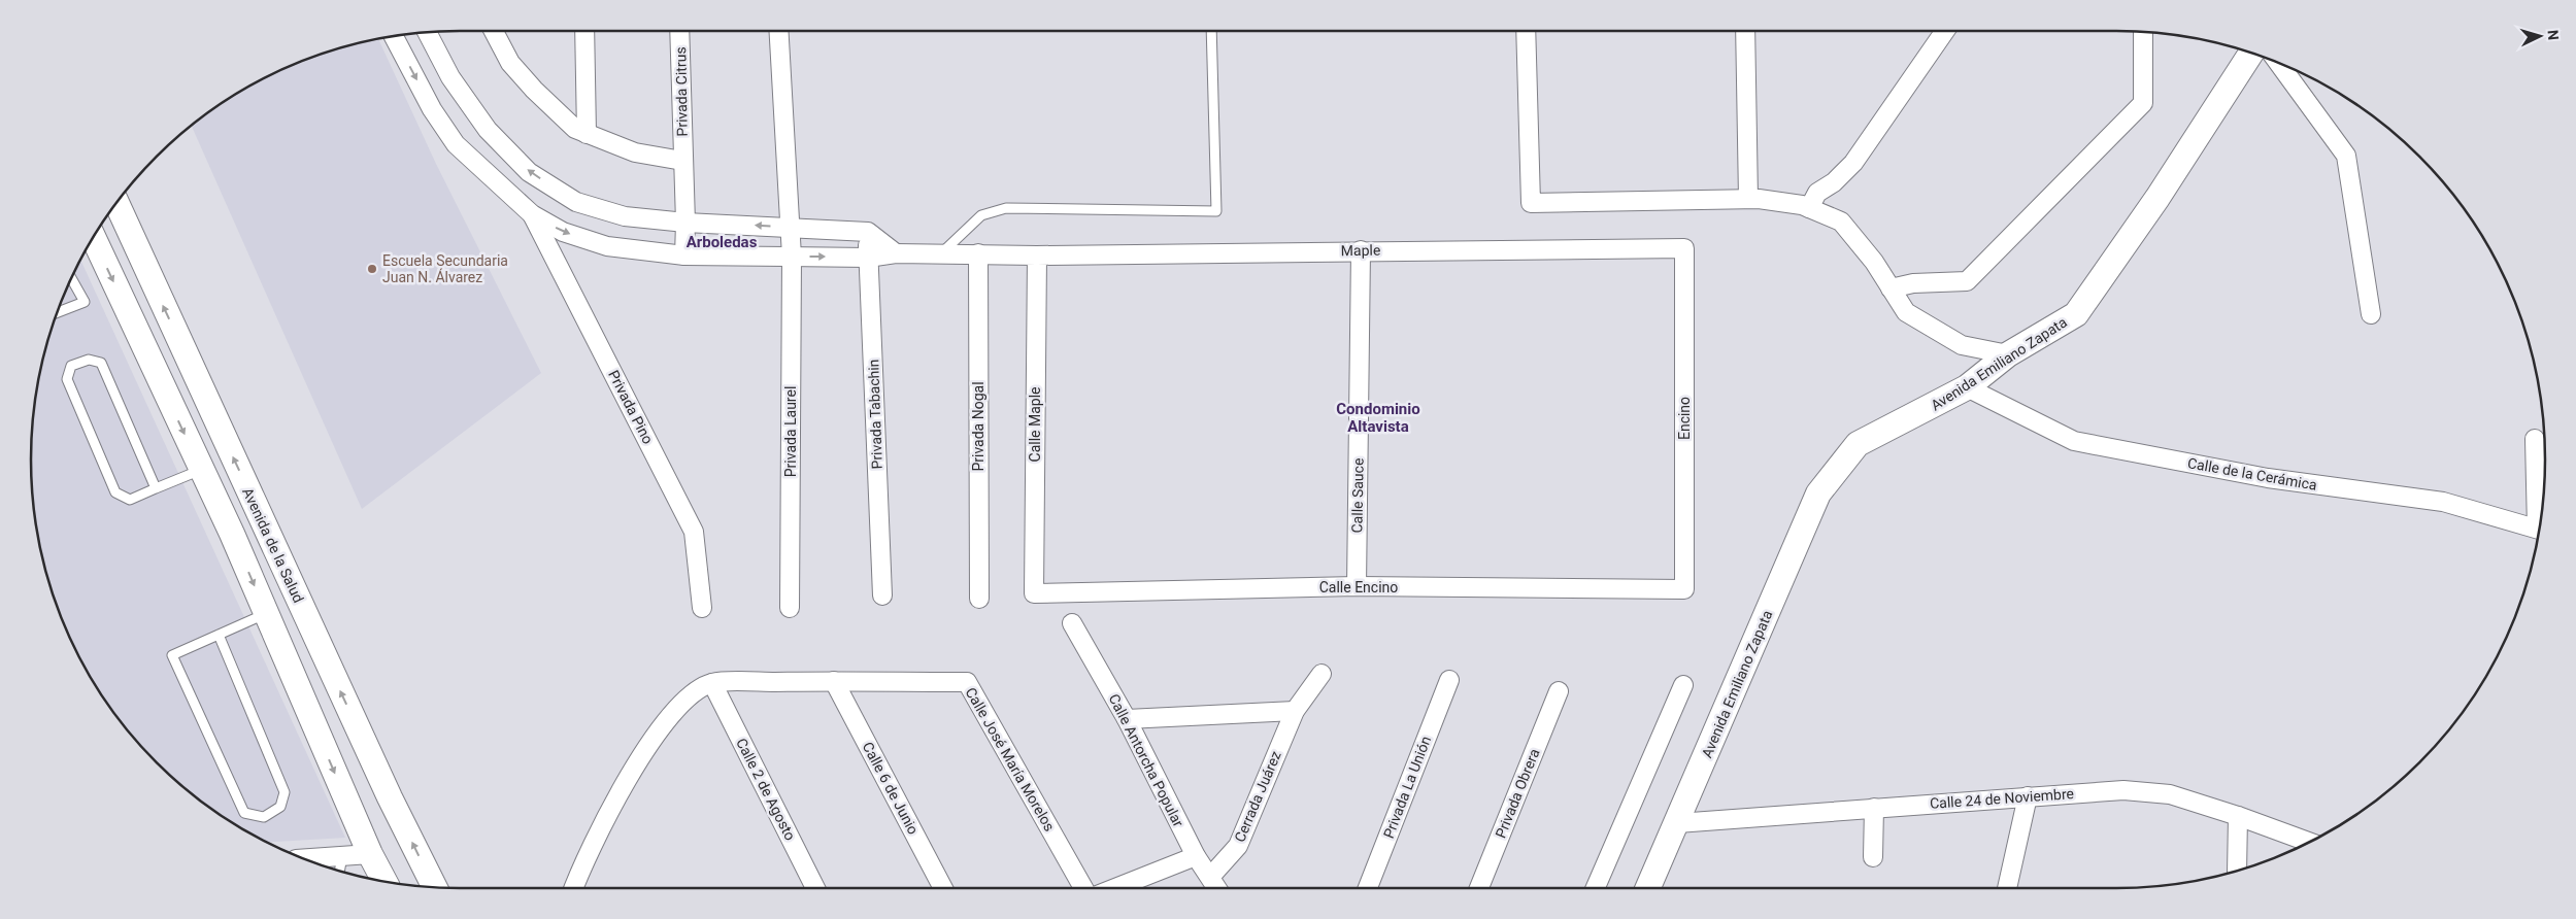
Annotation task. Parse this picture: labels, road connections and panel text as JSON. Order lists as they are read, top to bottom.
{
  "streets": {
    "street": [
      "Privada Citrus",
      "Maple",
      "Avenida Emiliano Zapata",
      "Privada Pino",
      "Privada Tabachin",
      "Encino",
      "Calle Maple",
      "Privada Nogal",
      "Privada Laurel",
      "Calle de la Cerámica",
      "Calle Sauce",
      "Avenida de la Salud",
      "Calle Encino",
      "Calle José María Morelos",
      "Calle Antorcha Popular",
      "Privada La Unión",
      "Calle 6 de Junio",
      "Calle 2 de Agosto",
      "Privada Obrera",
      "Cerrada Juárez",
      "Calle 24 de Noviembre"
    ]
  },
  "crossings": [
    ["Privada Citrus", "Maple"],
    ["Maple", "Privada Pino"],
    ["Maple", "Privada Tabachin"],
    ["Maple", "Encino"],
    ["Maple", "Calle Maple"],
    ["Maple", "Privada Nogal"],
    ["Maple", "Privada Laurel"],
    ["Maple", "Calle Sauce"],
    ["Avenida Emiliano Zapata", "Calle de la Cerámica"],
    ["Avenida Emiliano Zapata", "Calle 24 de Noviembre"],
    ["Encino", "Calle Encino"],
    ["Calle Maple", "Calle Encino"],
    ["Calle Sauce", "Calle Encino"],
    ["Calle José María Morelos", "Calle 6 de Junio"],
    ["Calle José María Morelos", "Calle 2 de Agosto"],
    ["Calle Antorcha Popular", "Cerrada Juárez"]
  ],
  "districts": ["Arboledas", "Condominio Altavista"],
  "places": ["Escuela Secundaria Juan N. Álvarez"],
  "north": "right"
}
